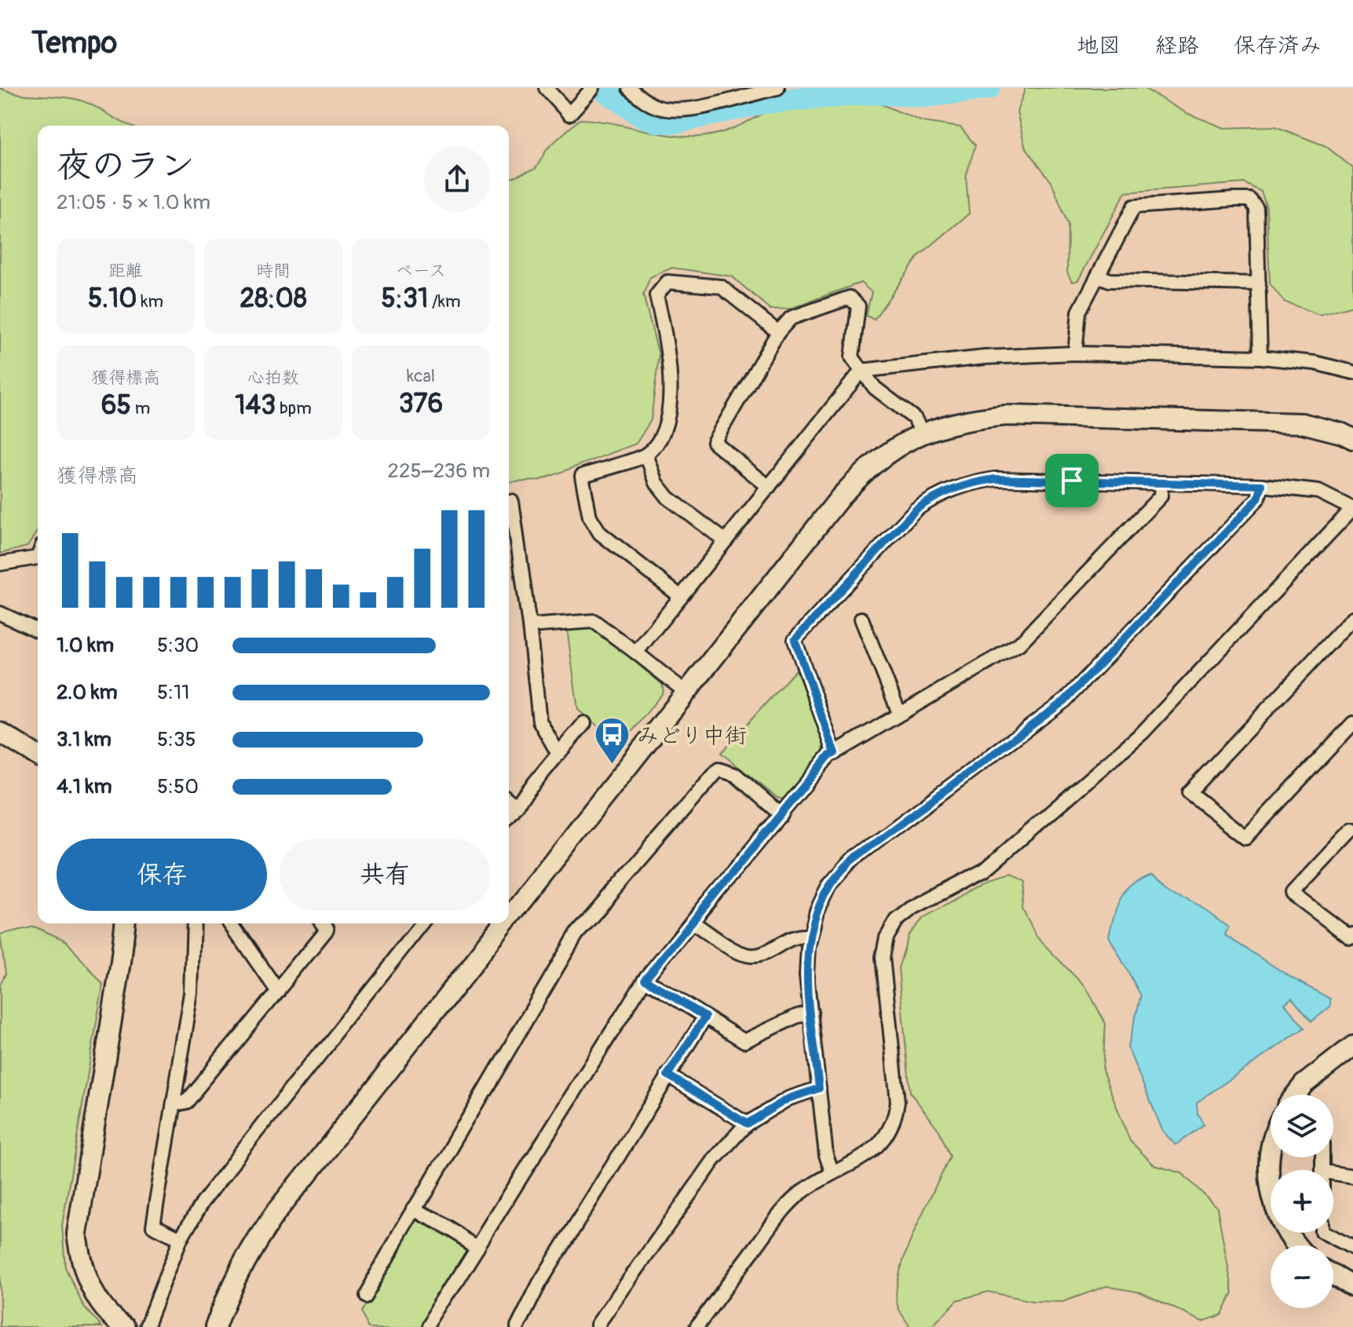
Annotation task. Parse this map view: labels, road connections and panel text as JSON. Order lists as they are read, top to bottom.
{
  "places": {
    "bus stop": ["みどり中街"]
  },
  "page": {
    "header": "Tempo",
    "nav": ["地図", "経路", "保存済み"],
    "heading": ["夜のラン", "21:05 · 5 × 1.0 km"],
    "stats": [
      ["距離", "5.10 km"],
      ["時間", "28:08"],
      ["ペース", "5:31 /km"],
      ["獲得標高", "65 m"],
      ["心拍数", "143 bpm"],
      ["kcal", "376"]
    ],
    "chart": ["獲得標高", "225–236 m"],
    "list": [
      {
        "name": "1.0 km",
        "note": "5:30"
      },
      {
        "name": "2.0 km",
        "note": "5:11"
      },
      {
        "name": "3.1 km",
        "note": "5:35"
      },
      {
        "name": "4.1 km",
        "note": "5:50"
      }
    ],
    "buttons": ["保存", "共有"],
    "map_buttons": ["+", "−"]
  }
}
